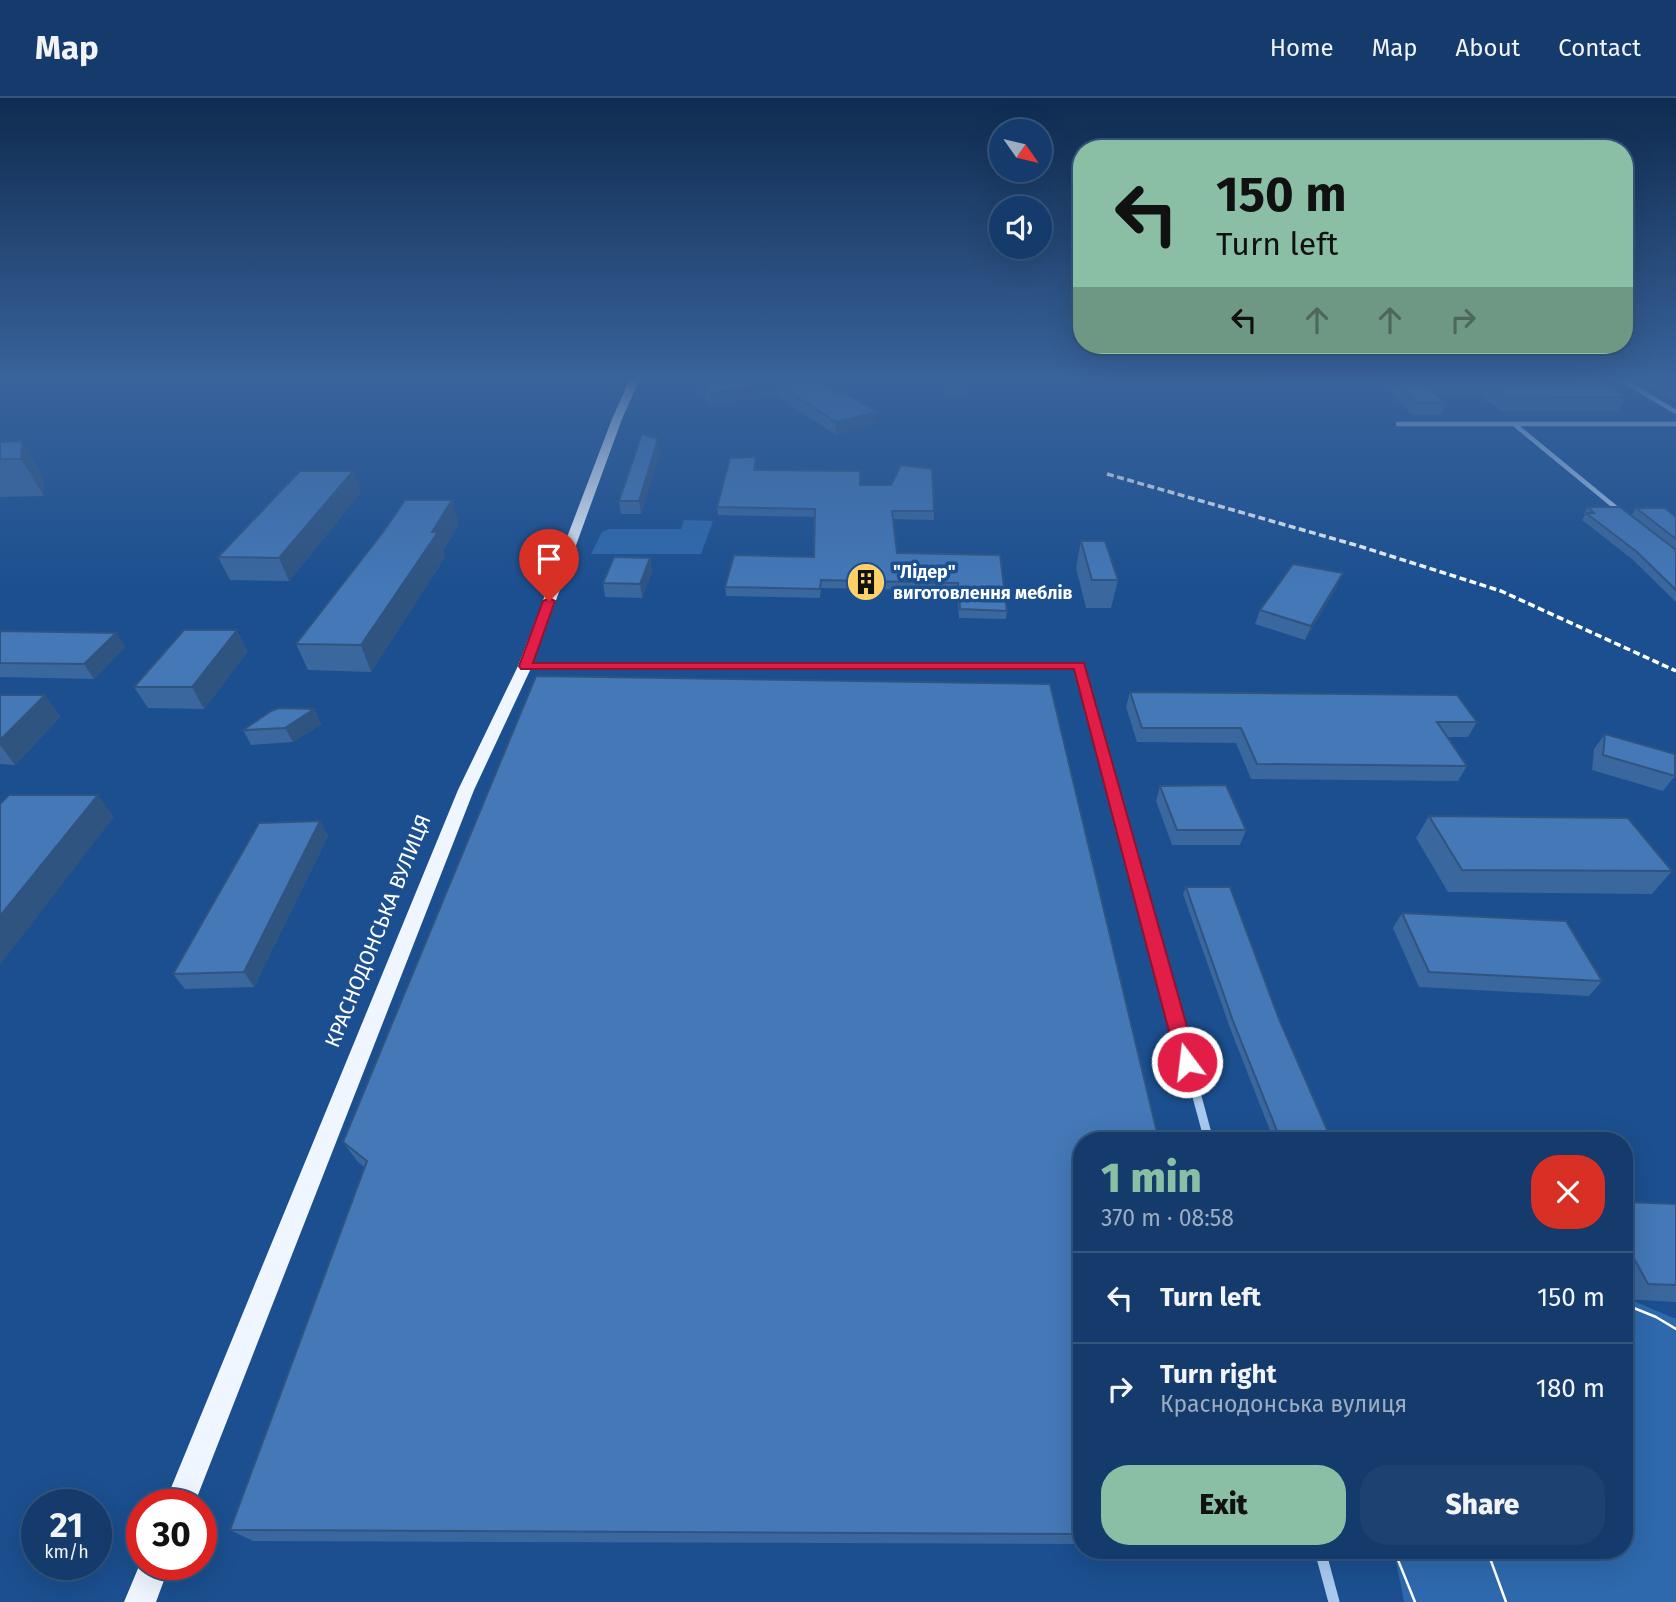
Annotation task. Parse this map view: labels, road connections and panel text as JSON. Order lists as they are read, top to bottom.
{
  "streets": {
    "main road": ["КРАСНОДОНСЬКА ВУЛИЦЯ"]
  },
  "places": {
    "building": ["\"Лідер\" виготовлення меблів"]
  },
  "north": "bottom right",
  "page": {
    "header": "Map",
    "nav": [
      "Home",
      "Map",
      "About",
      "Contact"
    ],
    "turn": ["150 m", "Turn left"],
    "heading": ["1 min", "370 m · 08:58"],
    "list": [
      {
        "name": "Turn left",
        "value": "150 m"
      },
      {
        "name": "Turn right",
        "note": "Краснодонська вулиця",
        "value": "180 m"
      }
    ],
    "buttons": ["Exit", "Share"],
    "speed": "21 km/h",
    "limit": "30"
  }
}
